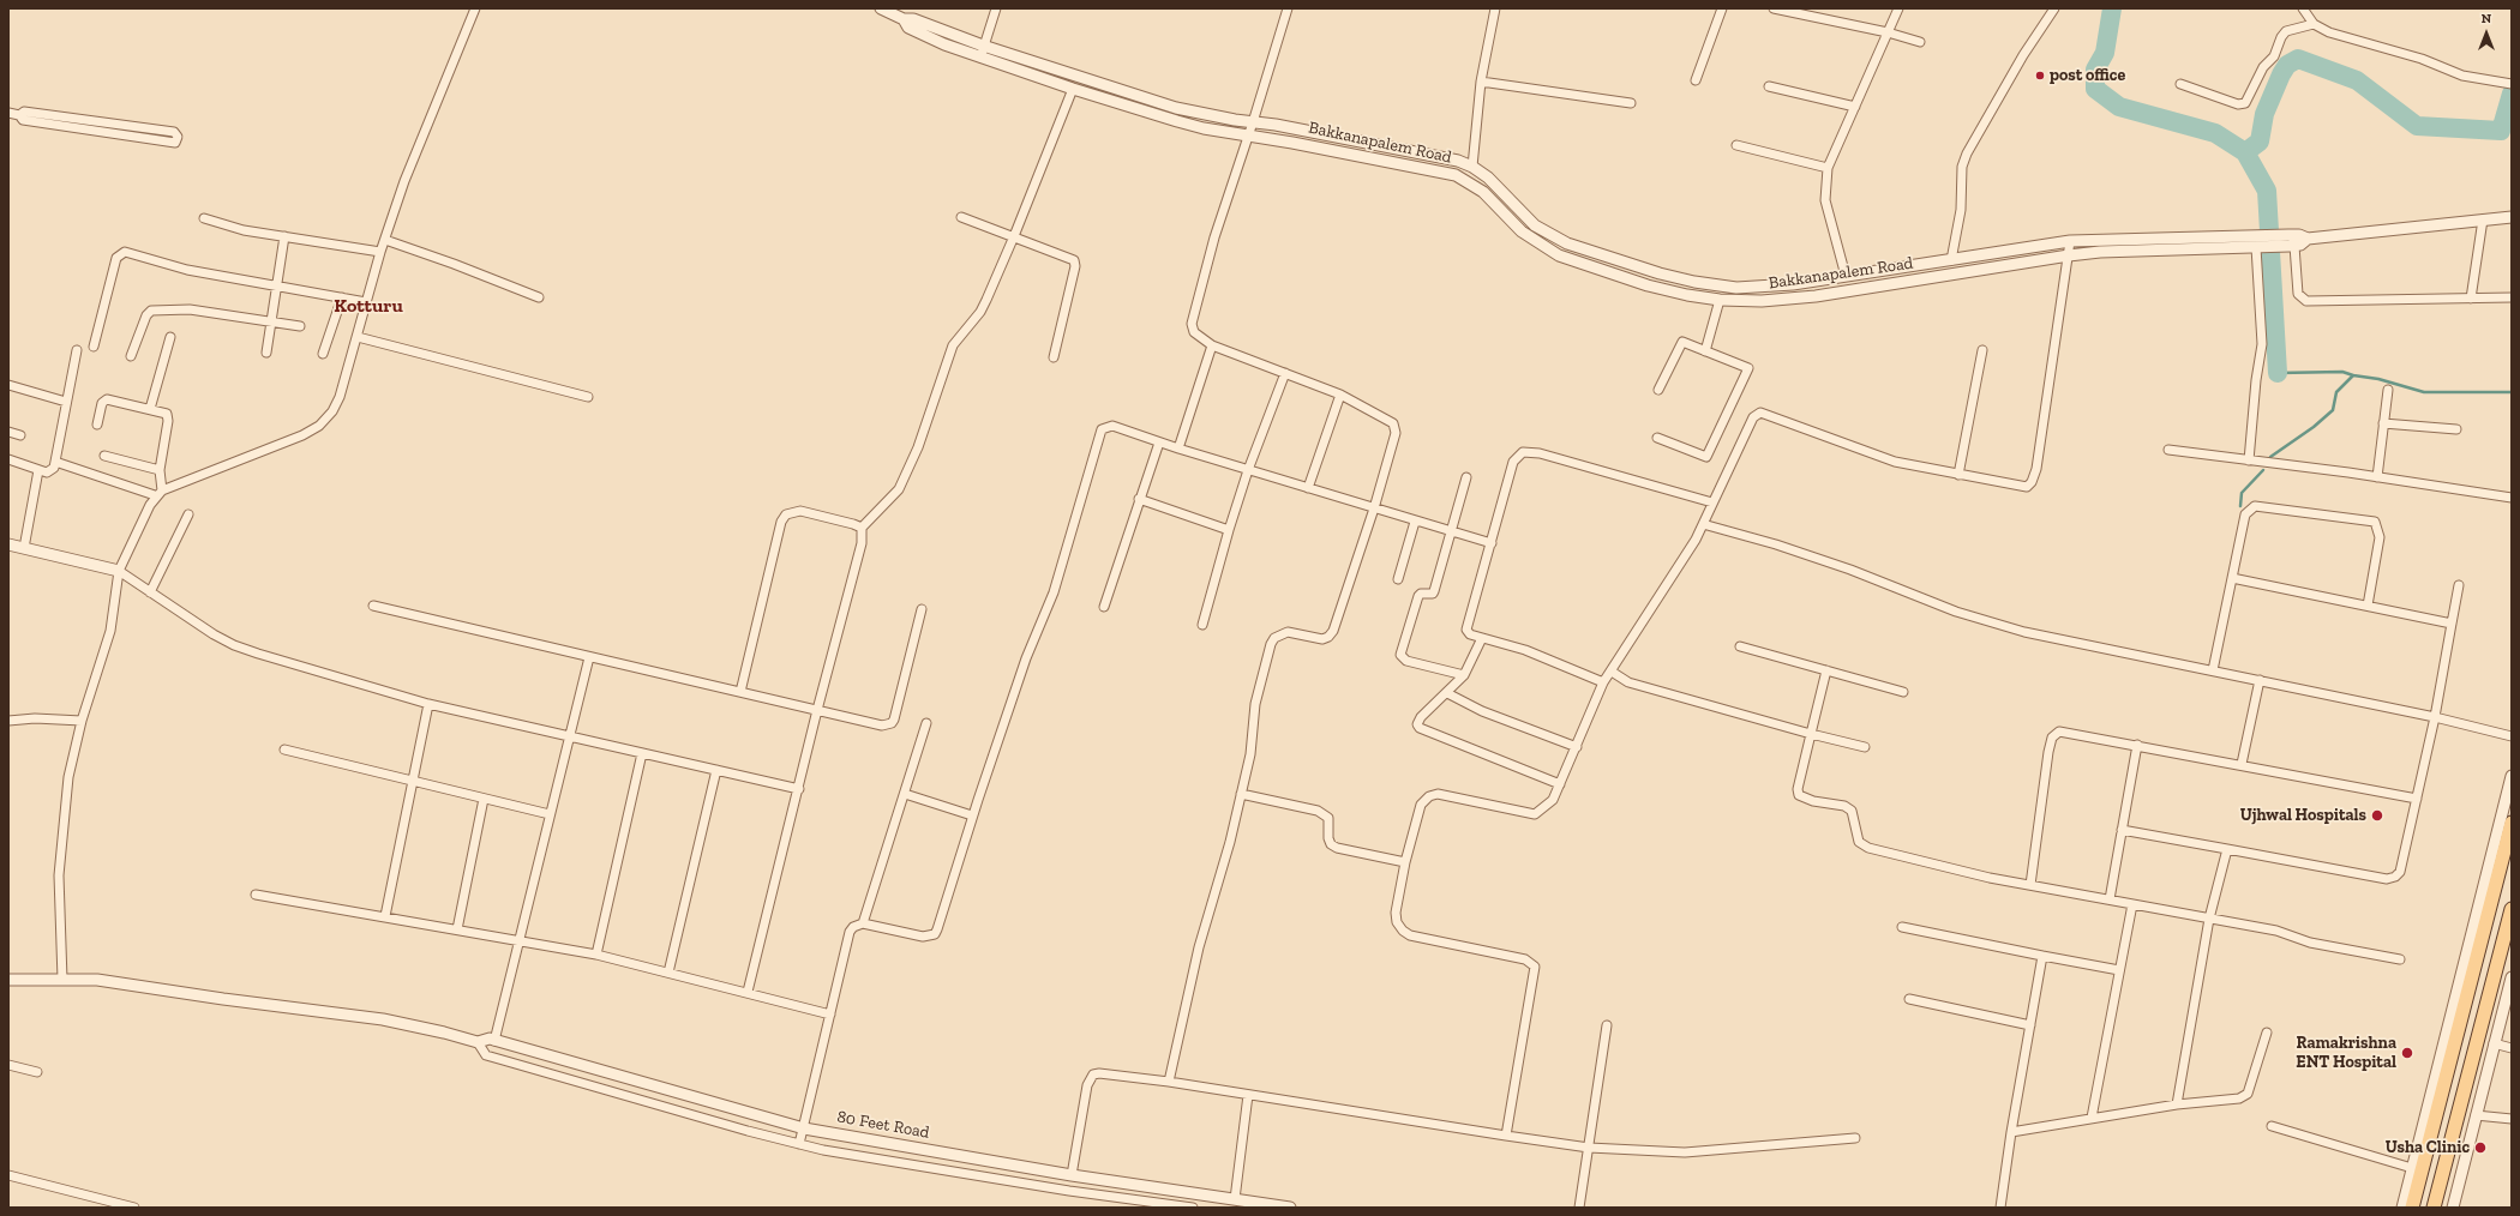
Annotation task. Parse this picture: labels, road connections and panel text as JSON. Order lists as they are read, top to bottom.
{
  "streets": {
    "street": ["Bakkanapalem Road", "80 Feet Road"]
  },
  "districts": ["Kotturu"],
  "places": [
    "post office",
    "Ujhwal Hospitals",
    "Ramakrishna ENT Hospital",
    "Usha Clinic"
  ],
  "north": "top"
}
